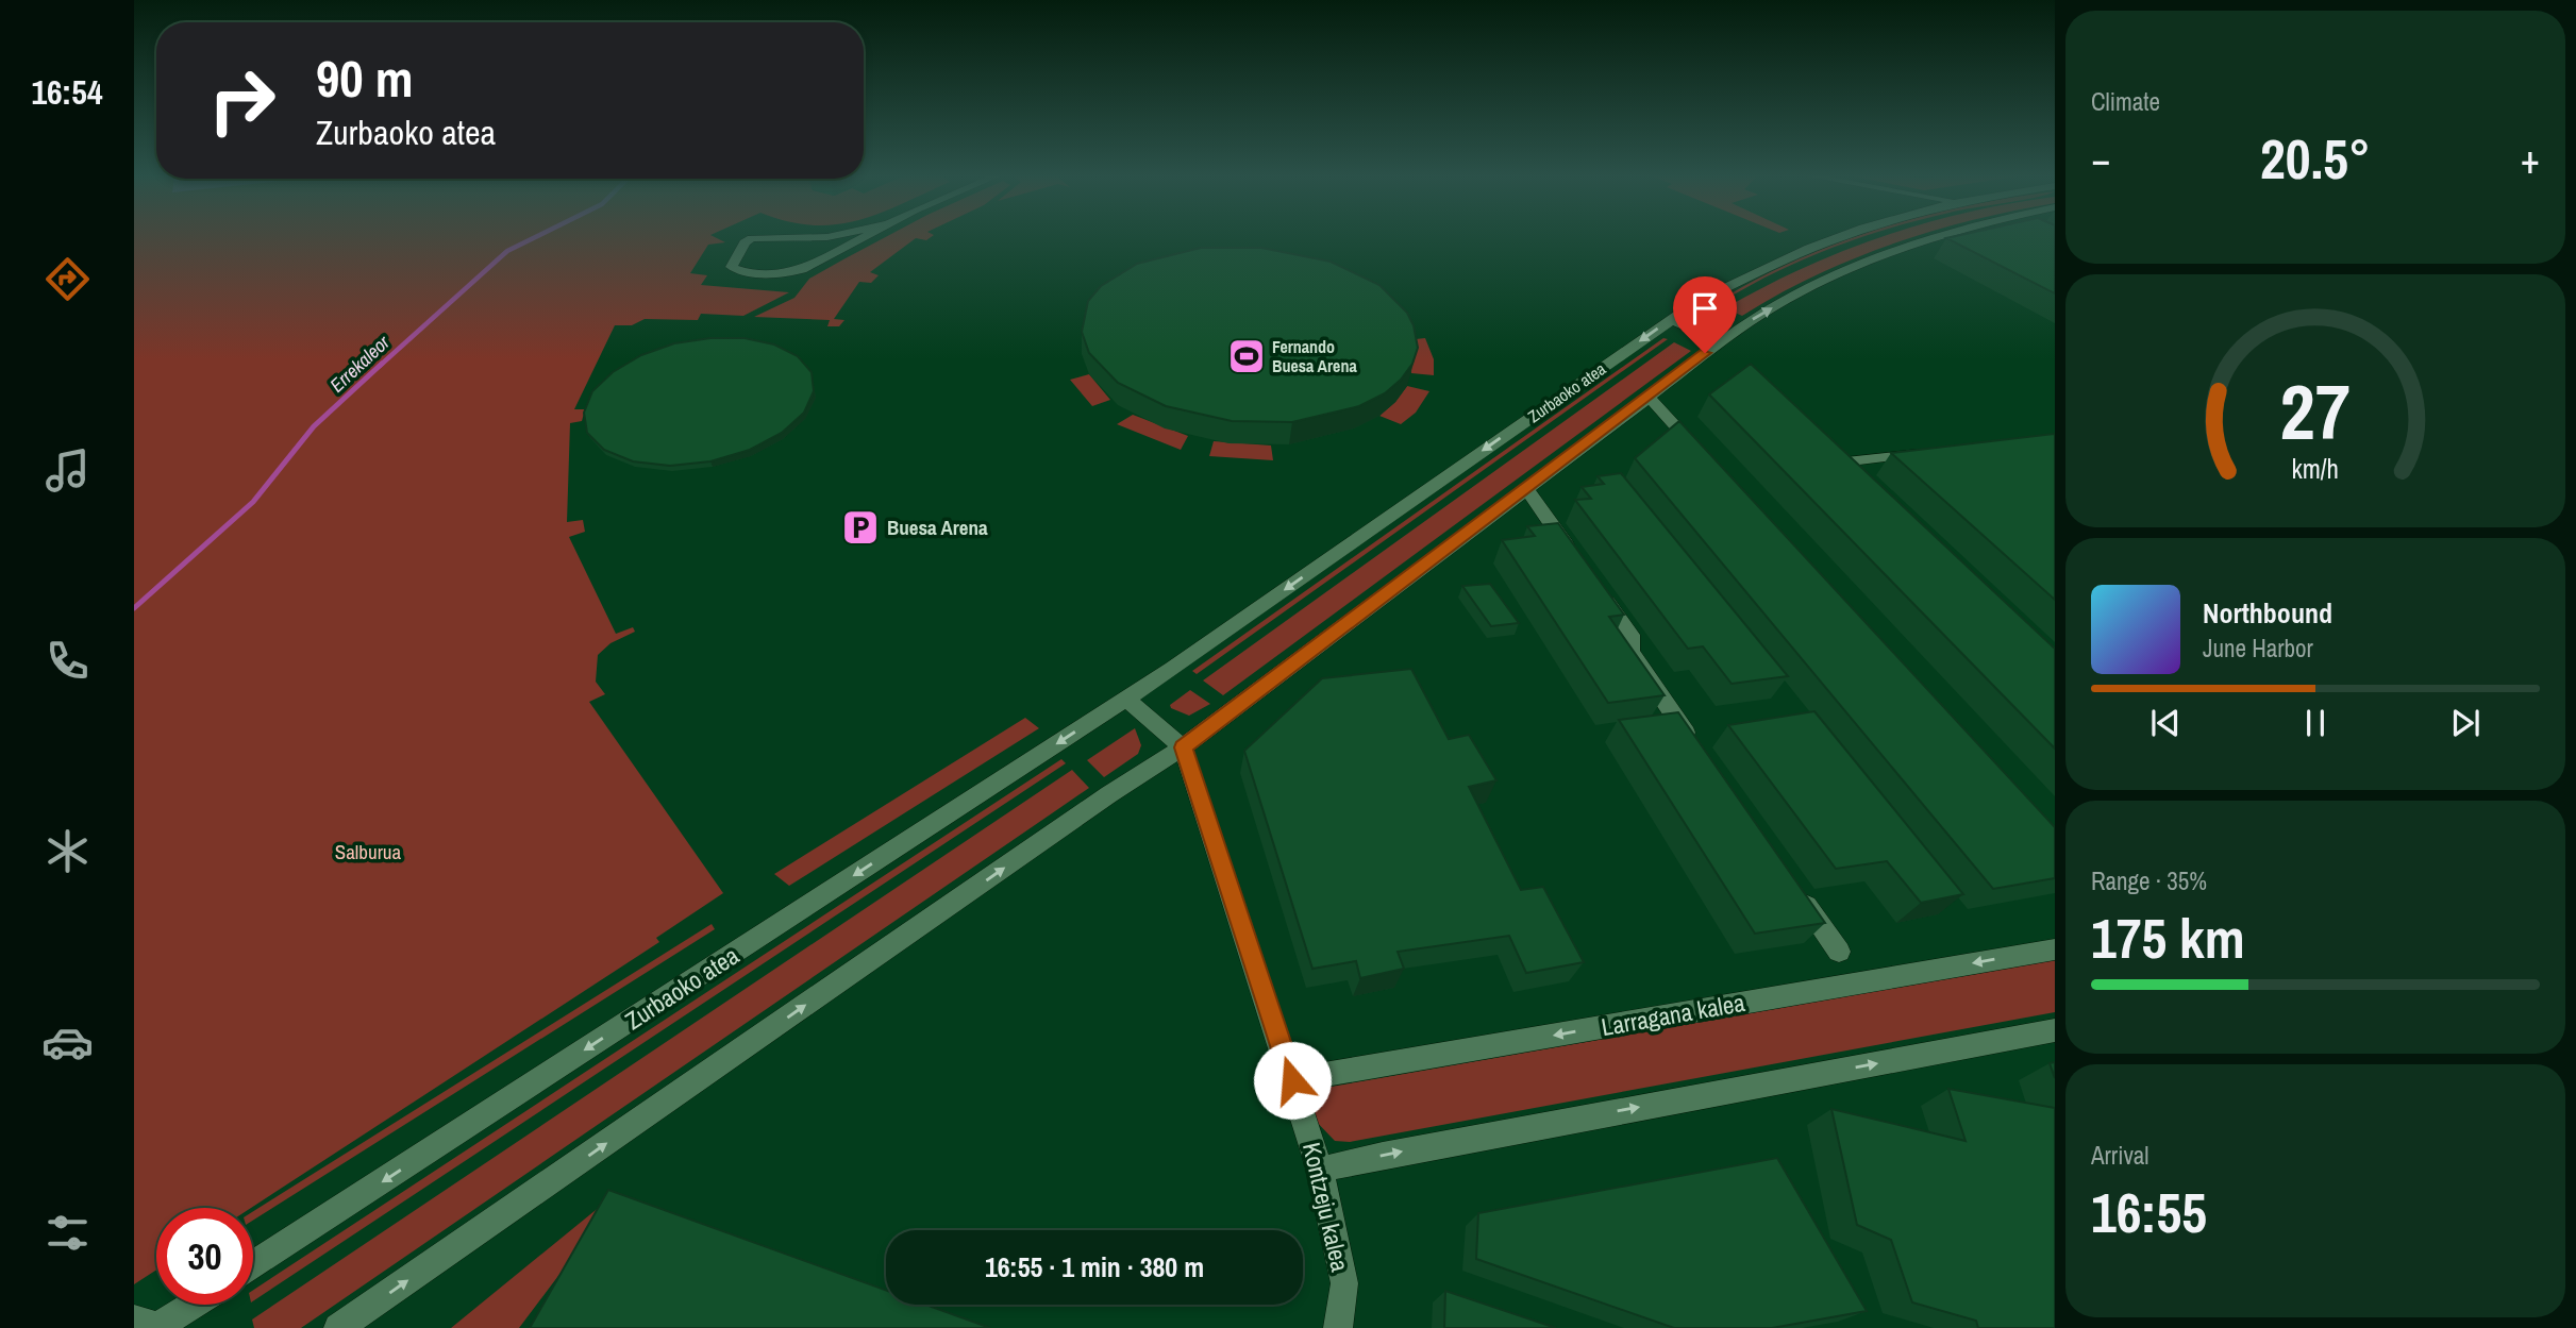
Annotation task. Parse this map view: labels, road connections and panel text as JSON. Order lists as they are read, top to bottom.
{
  "streets": {
    "street": ["Zurbaoko atea", "Larragana kalea", "Kontzeju kalea"]
  },
  "crossings": [
    ["Larragana kalea", "Kontzeju kalea"]
  ],
  "water": ["Errekaleor"],
  "parks": ["Salburua"],
  "places": {
    "sports": ["Fernando Buesa Arena"],
    "parking": ["Buesa Arena"]
  },
  "page": {
    "tabs": "16:54",
    "tile": [
      "Climate",
      ["Range · 35%", "175 km"],
      ["Arrival", "16:55"]
    ],
    "turn": ["90 m", "Zurbaoko atea"],
    "heat": ["−", "20.5°", "+"],
    "song": ["Northbound", "June Harbor"],
    "limit": "30",
    "trip": "16:55 · 1 min · 380 m",
    "gauge": ["27", "km/h"]
  }
}
